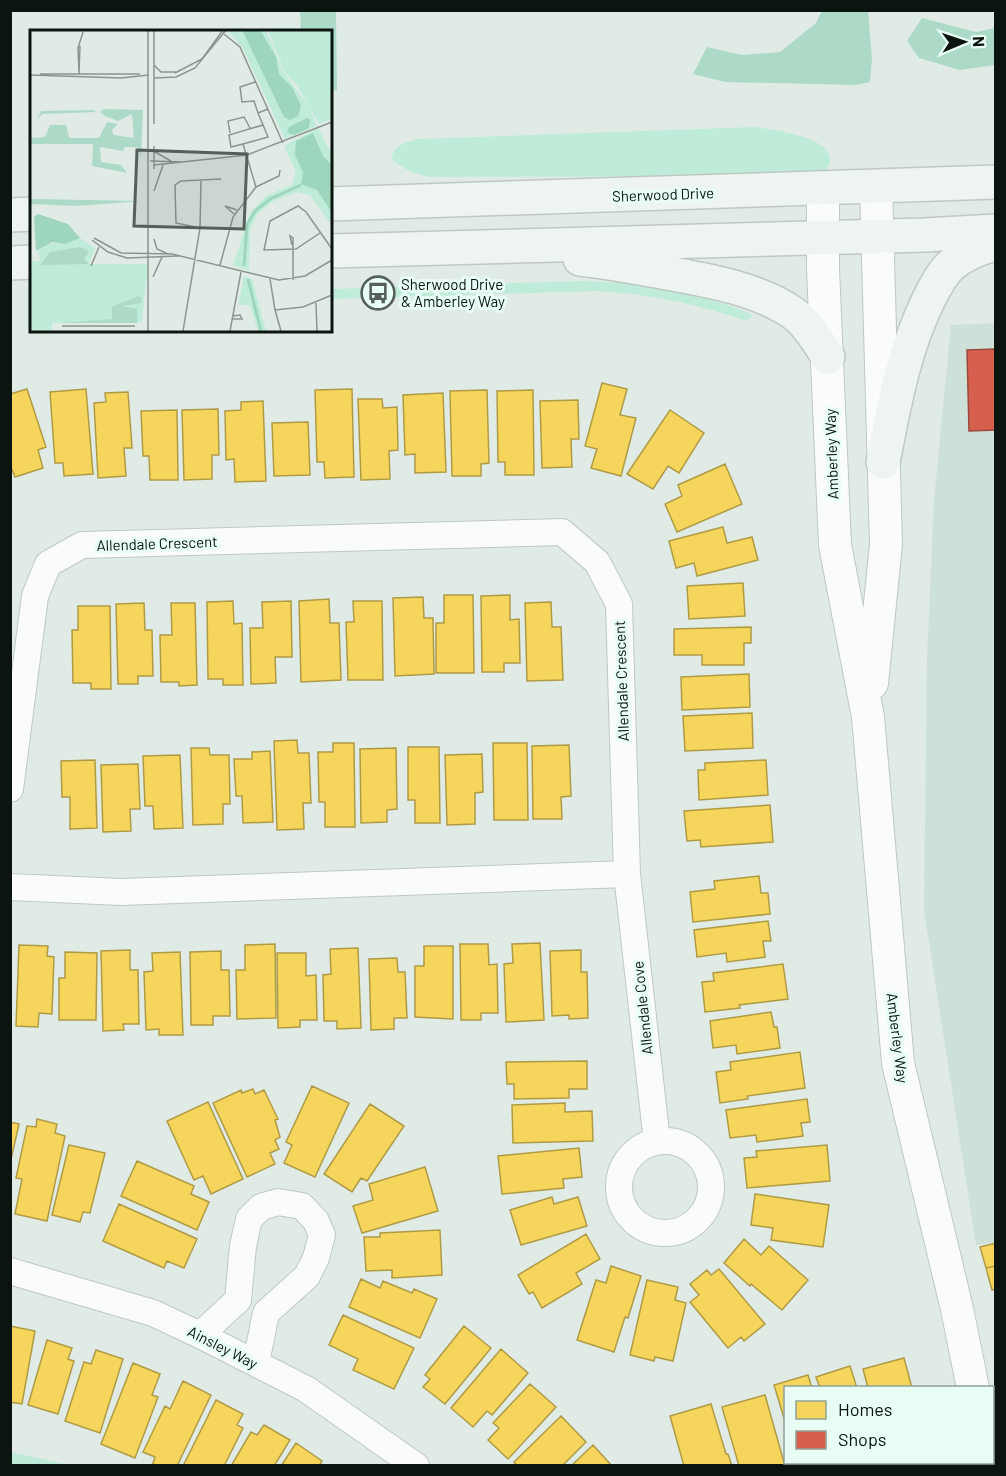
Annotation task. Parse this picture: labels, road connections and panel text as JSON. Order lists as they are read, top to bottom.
{
  "streets": {
    "main road": ["Sherwood Drive"],
    "street": [
      "Amberley Way",
      "Allendale Crescent",
      "Allendale Cove",
      "Ainsley Way"
    ]
  },
  "crossings": [
    ["Sherwood Drive", "Amberley Way"],
    ["Allendale Crescent", "Allendale Cove"]
  ],
  "places": {
    "bus stop": ["Sherwood Drive & Amberley Way"]
  },
  "legend": ["Homes", "Shops"],
  "north": "right"
}
